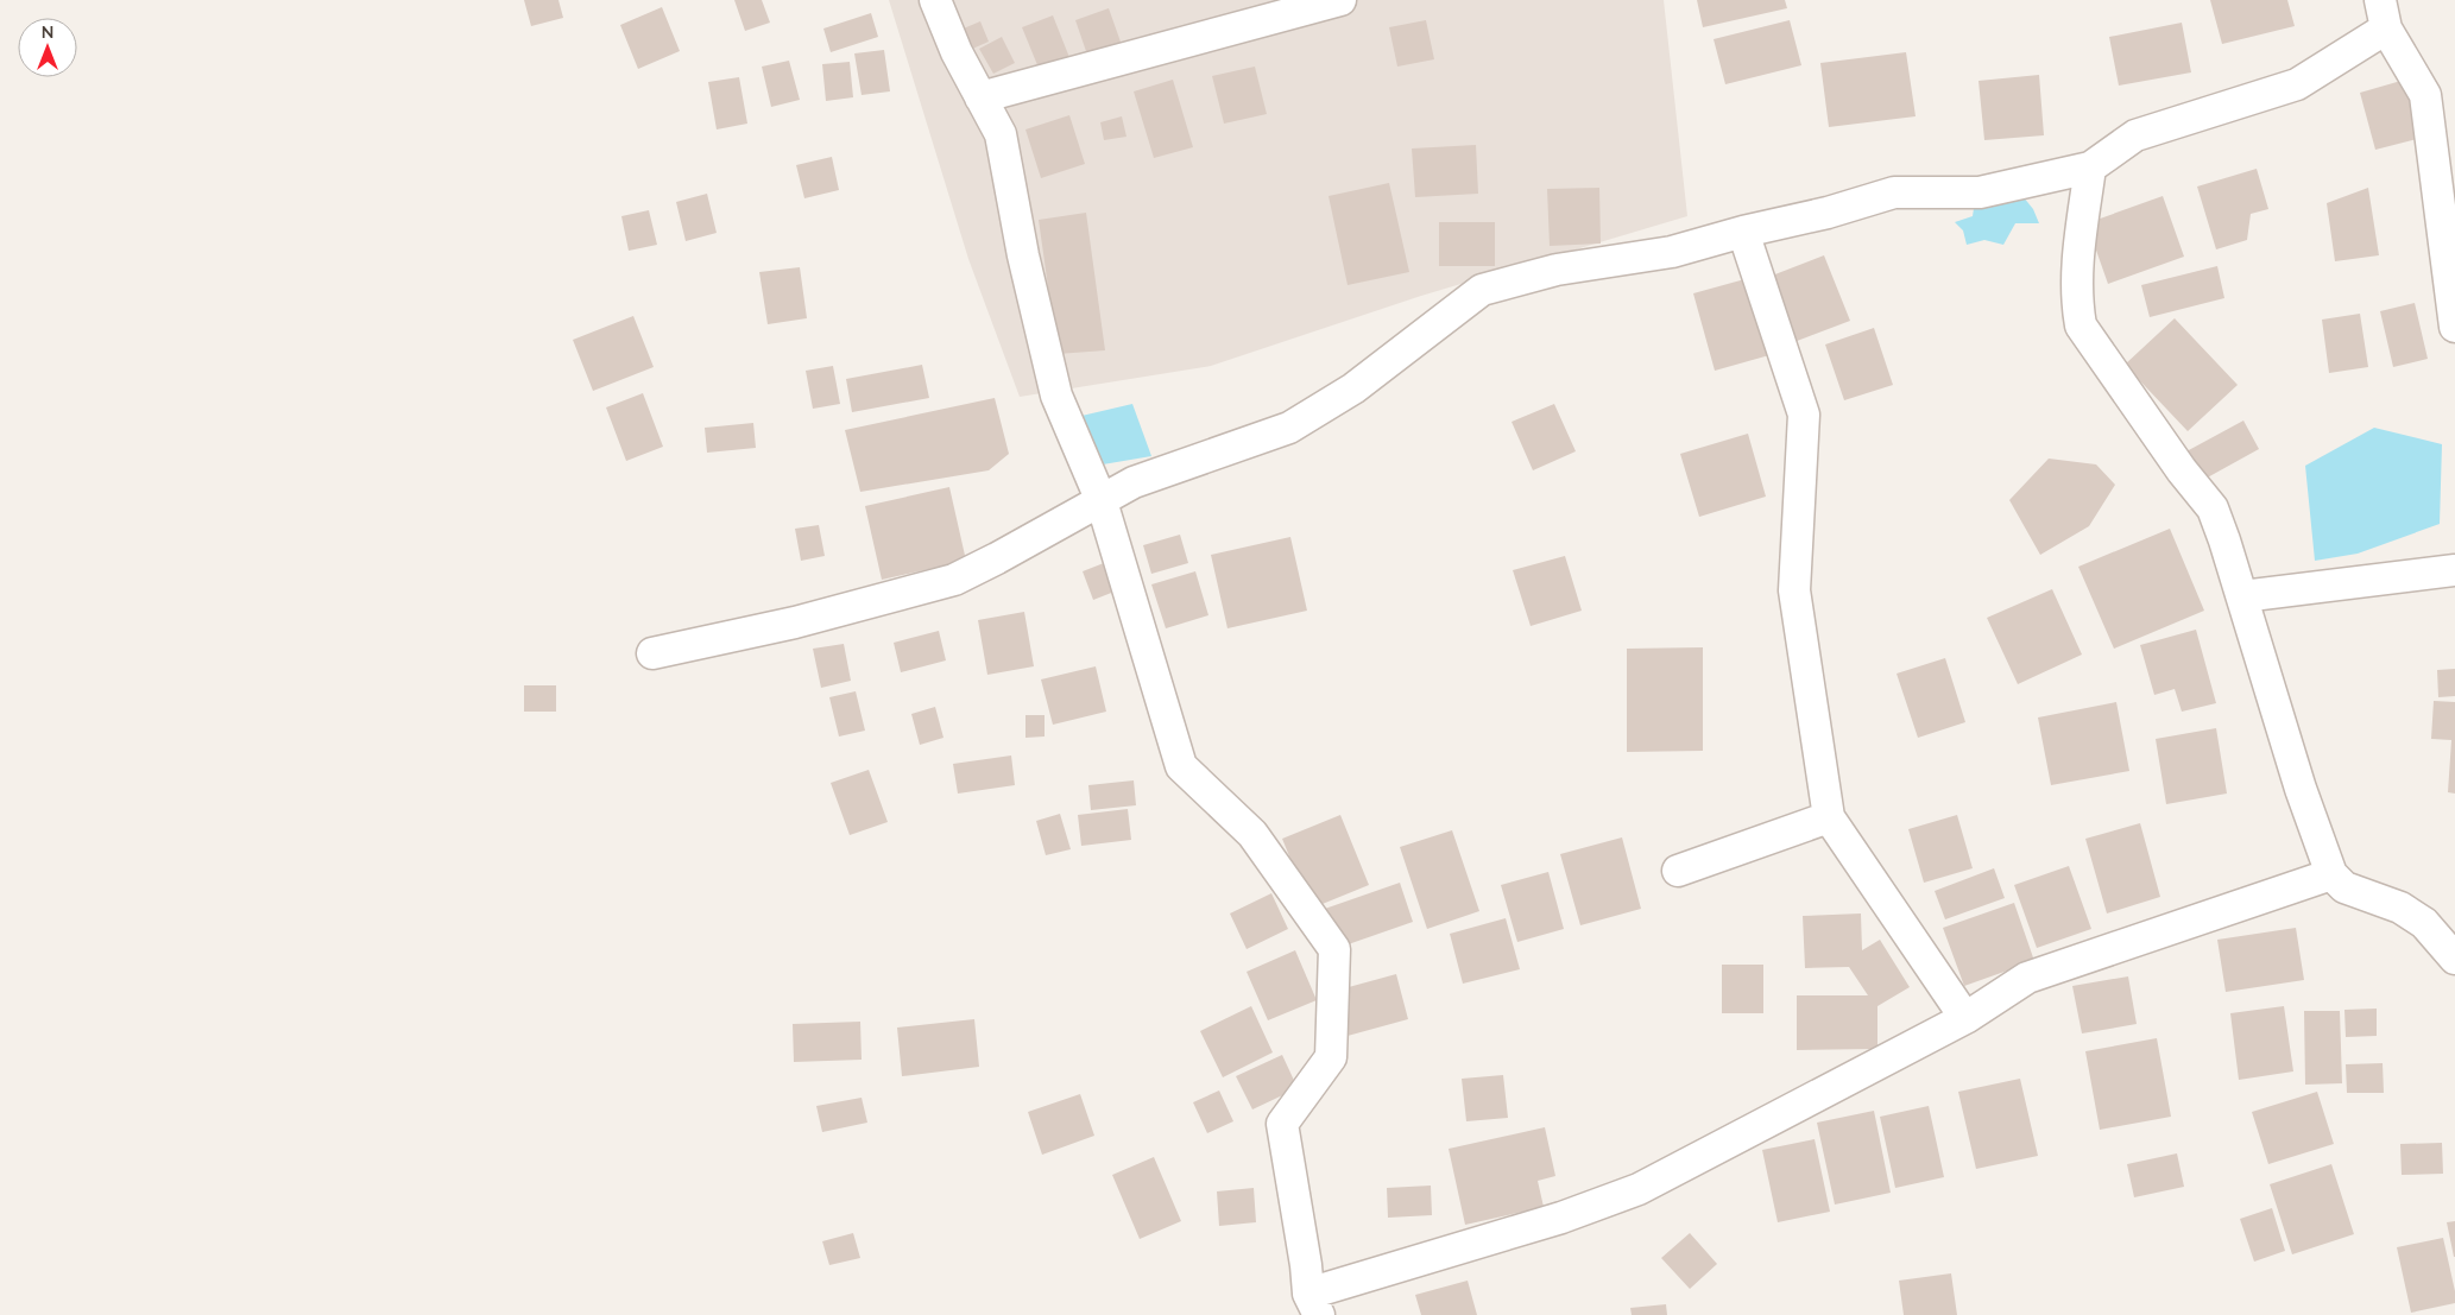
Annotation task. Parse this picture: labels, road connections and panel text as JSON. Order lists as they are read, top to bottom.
{
  "north": "top"
}
